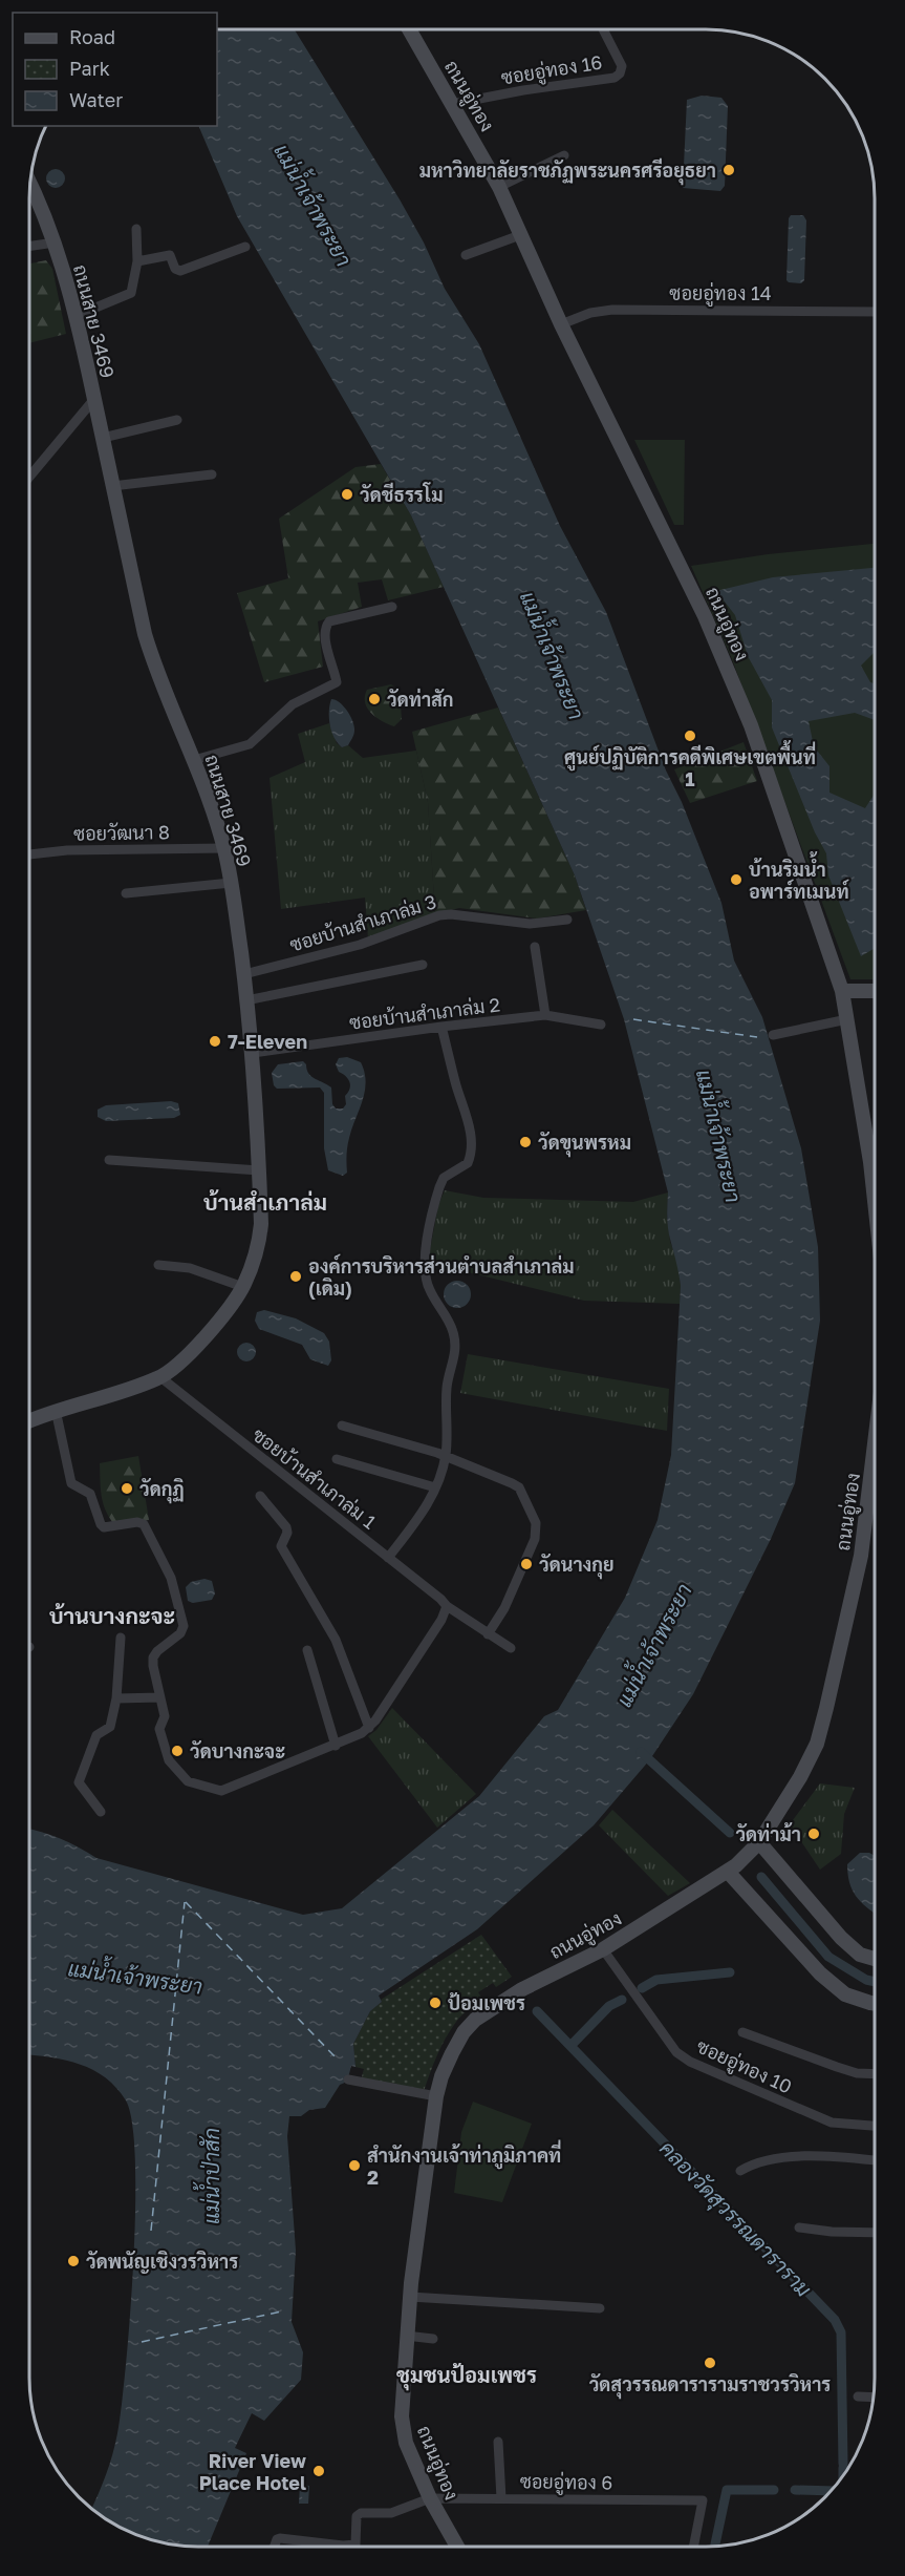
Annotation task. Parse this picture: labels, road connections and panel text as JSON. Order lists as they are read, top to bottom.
{
  "streets": {
    "main road": ["ถนนอู่ทอง", "ถนนสาย 3469"],
    "street": [
      "ซอยอู่ทอง 16",
      "ซอยอู่ทอง 14",
      "ซอยวัฒนา 8",
      "ซอยบ้านสำเภาล่ม 3",
      "ซอยบ้านสำเภาล่ม 2",
      "ซอยบ้านสำเภาล่ม 1",
      "ซอยอู่ทอง 10",
      "ซอยอู่ทอง 6"
    ]
  },
  "crossings": [
    ["ซอยอู่ทอง 16", "ถนนอู่ทอง"],
    ["ถนนอู่ทอง", "ซอยอู่ทอง 14"],
    ["ถนนอู่ทอง", "ซอยอู่ทอง 10"],
    ["ถนนอู่ทอง", "ซอยอู่ทอง 6"],
    ["ถนนสาย 3469", "ซอยวัฒนา 8"],
    ["ถนนสาย 3469", "ซอยบ้านสำเภาล่ม 3"],
    ["ถนนสาย 3469", "ซอยบ้านสำเภาล่ม 2"],
    ["ถนนสาย 3469", "ซอยบ้านสำเภาล่ม 1"]
  ],
  "districts": ["บ้านสำเภาล่ม", "บ้านบางกะจะ", "ชุมชนป้อมเพชร"],
  "water": ["แม่น้ำเจ้าพระยา", "แม่น้ำป่าสัก", "คลองวัดสุวรรณดาราราม"],
  "places": [
    "มหาวิทยาลัยราชภัฏพระนครศรีอยุธยา",
    "วัดชีธรรโม",
    "วัดท่าสัก",
    "ศูนย์ปฏิบัติการคดีพิเศษเขตพื้นที่ 1",
    "บ้านริมน้ำ อพาร์ทเมนท์",
    "7-Eleven",
    "วัดขุนพรหม",
    "องค์การบริหารส่วนตำบลสำเภาล่ม (เดิม)",
    "วัดกุฏิ",
    "วัดนางกุย",
    "วัดบางกะจะ",
    "วัดท่าม้า",
    "ป้อมเพชร",
    "สํานักงานเจ้าท่าภูมิภาคที่ 2",
    "วัดพนัญเชิงวรวิหาร",
    "วัดสุวรรณดารารามราชวรวิหาร",
    "River View Place Hotel"
  ],
  "legend": ["Road", "Park", "Water"]
}
